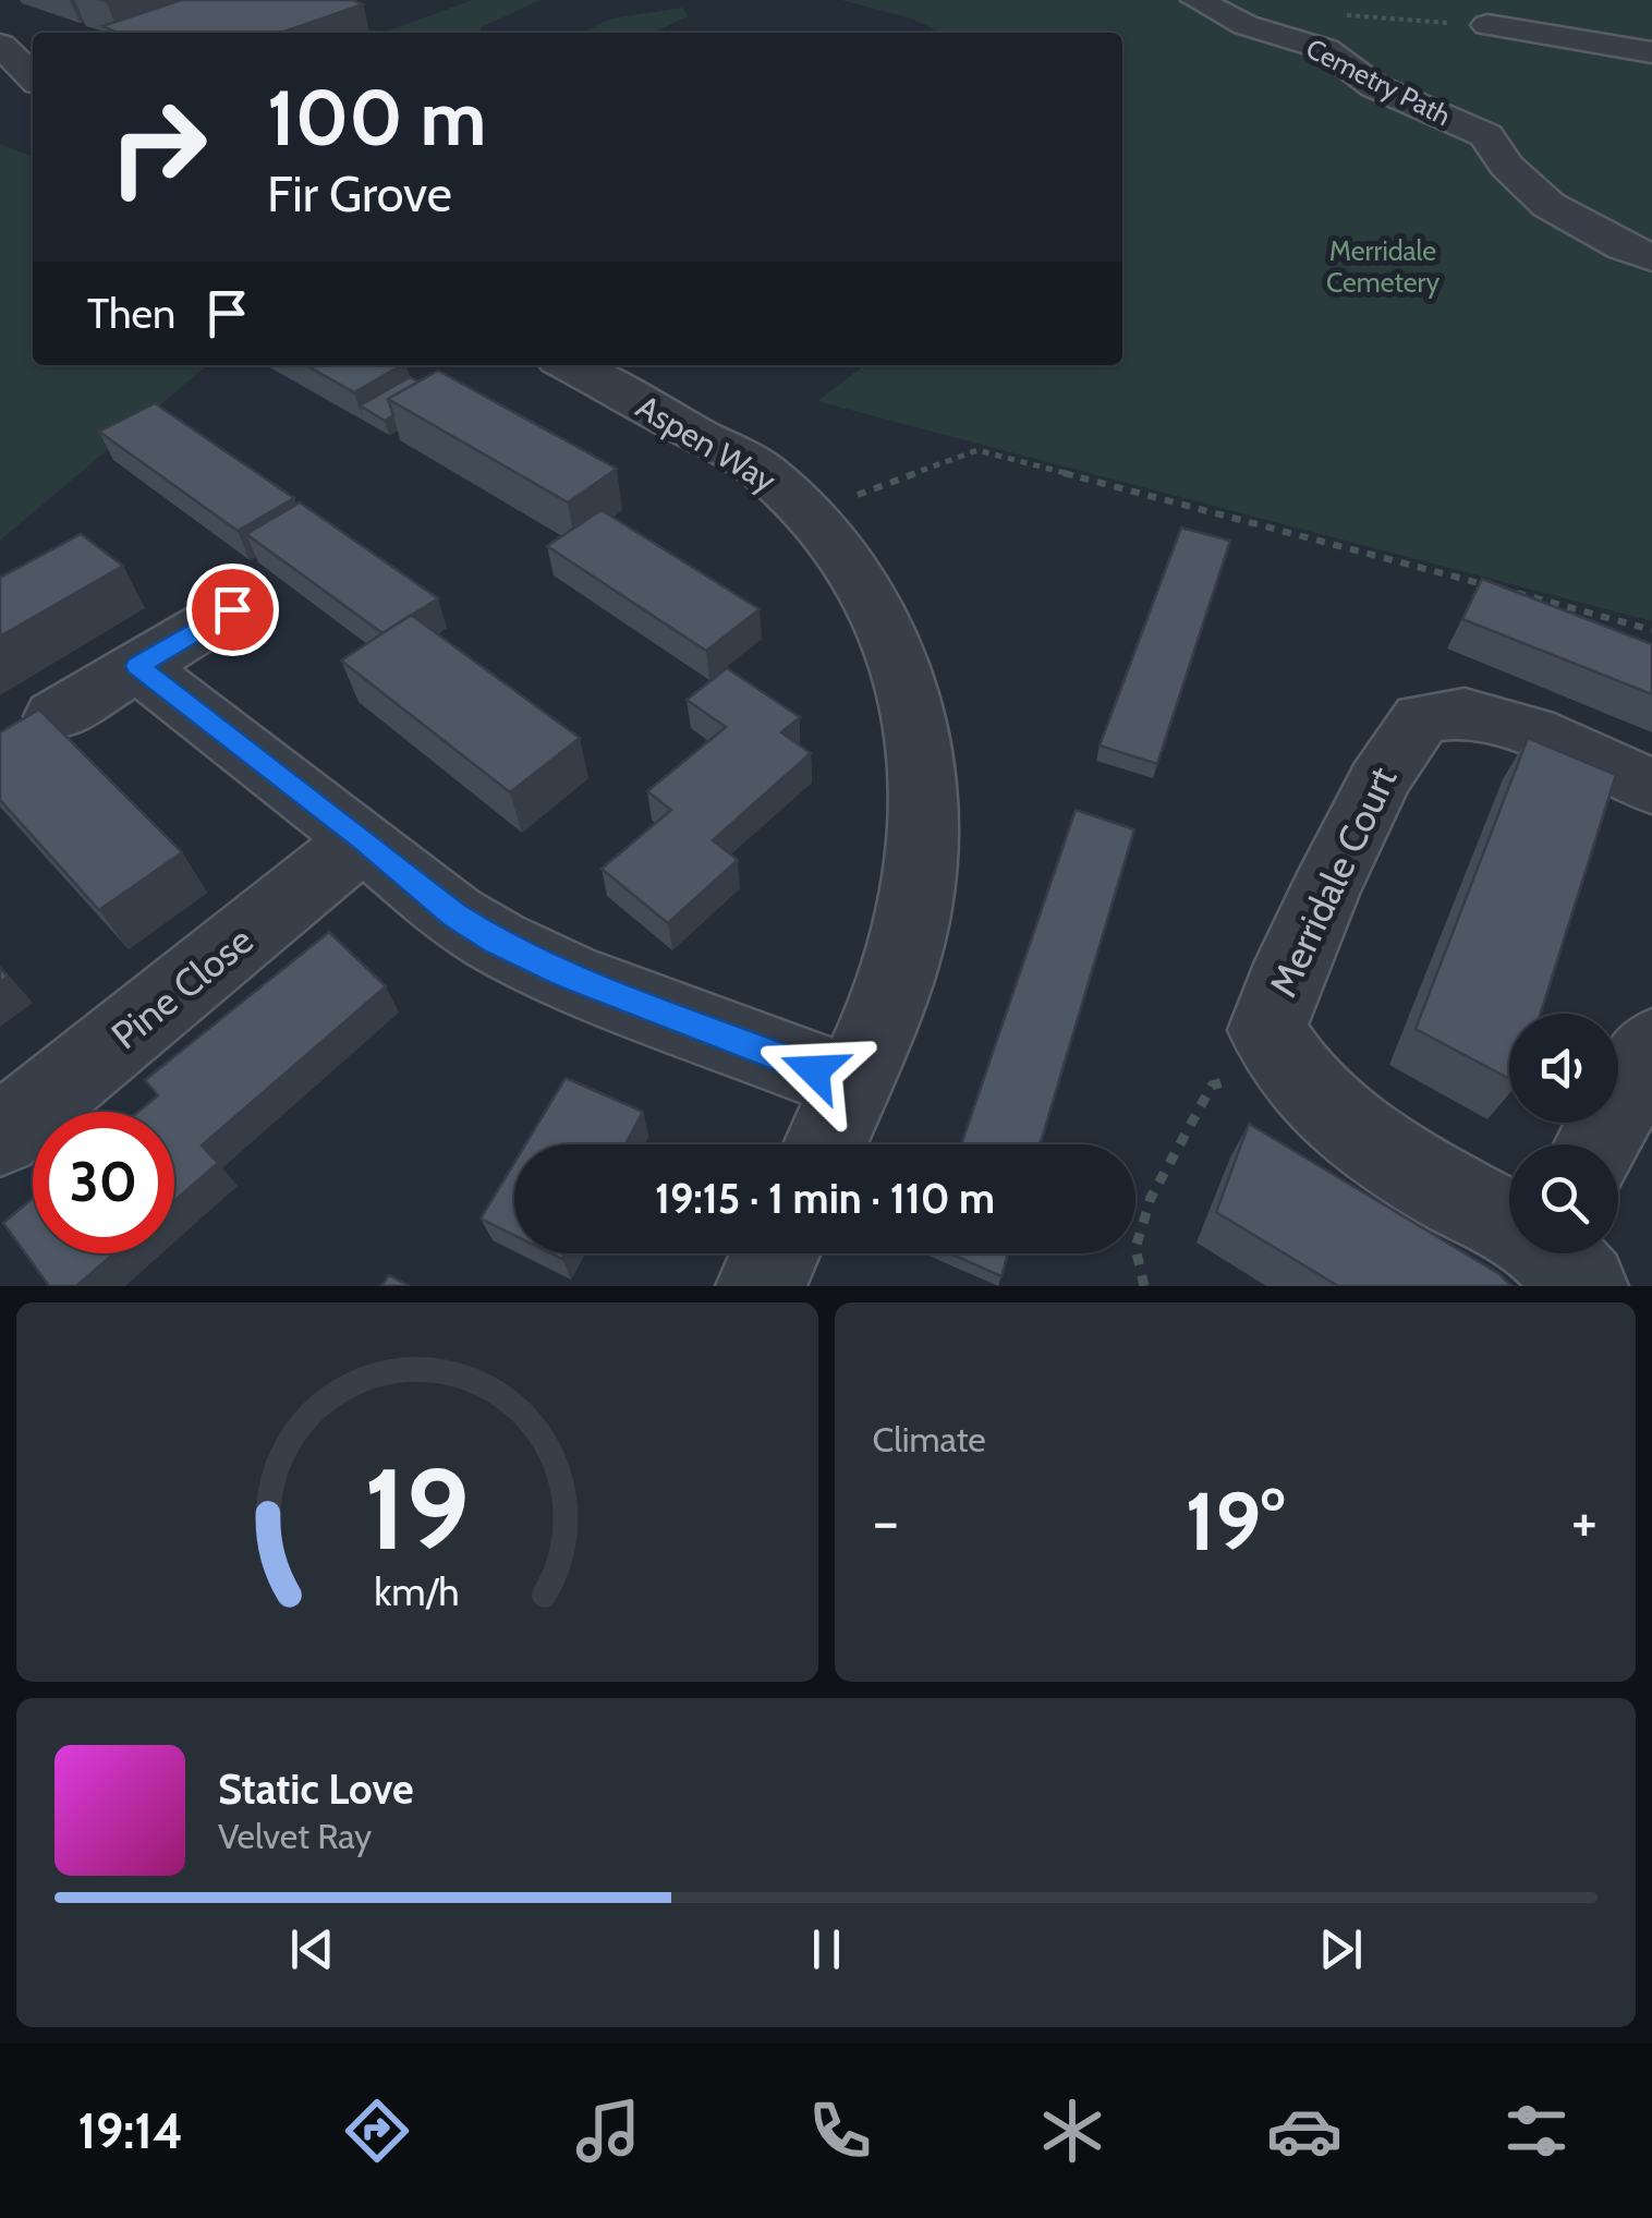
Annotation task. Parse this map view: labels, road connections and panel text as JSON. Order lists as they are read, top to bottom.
{
  "streets": {
    "street": [
      "Cemetry Path",
      "Aspen Way",
      "Merridale Court",
      "Pine Close"
    ]
  },
  "parks": ["Merridale Cemetery"],
  "page": {
    "turn": ["100 m", "Fir Grove"],
    "then": "Then",
    "limit": "30",
    "trip": "19:15 · 1 min · 110 m",
    "tile": "Climate",
    "heat": ["−", "19°", "+"],
    "song": ["Static Love", "Velvet Ray"],
    "tabs": "19:14",
    "gauge": ["19", "km/h"]
  }
}
